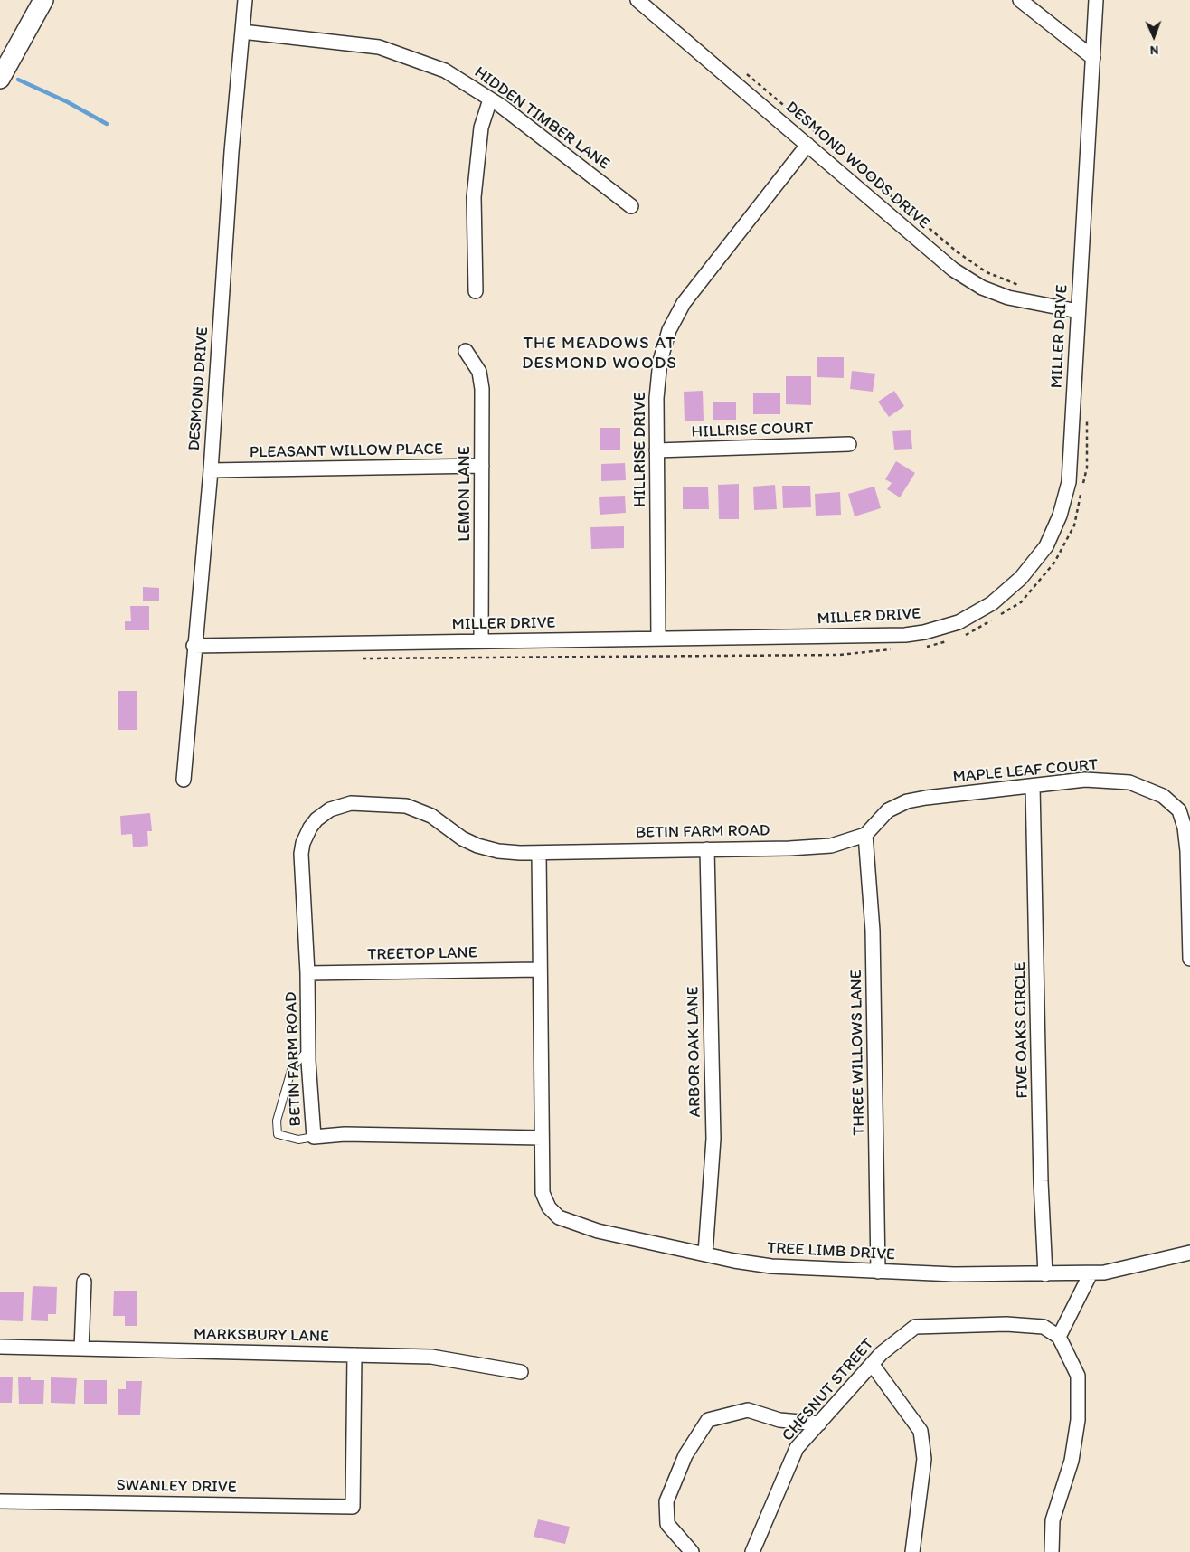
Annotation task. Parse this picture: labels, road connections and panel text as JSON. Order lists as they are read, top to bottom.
{
  "streets": {
    "street": [
      "HIDDEN TIMBER LANE",
      "DESMOND WOODS DRIVE",
      "MILLER DRIVE",
      "DESMOND DRIVE",
      "HILLRISE COURT",
      "HILLRISE DRIVE",
      "PLEASANT WILLOW PLACE",
      "LEMON LANE",
      "MAPLE LEAF COURT",
      "BETIN FARM ROAD",
      "TREETOP LANE",
      "FIVE OAKS CIRCLE",
      "ARBOR OAK LANE",
      "THREE WILLOWS LANE",
      "TREE LIMB DRIVE",
      "MARKSBURY LANE",
      "CHESNUT STREET",
      "SWANLEY DRIVE"
    ]
  },
  "crossings": [
    ["HIDDEN TIMBER LANE", "DESMOND DRIVE"],
    ["DESMOND WOODS DRIVE", "MILLER DRIVE"],
    ["DESMOND WOODS DRIVE", "HILLRISE DRIVE"],
    ["MILLER DRIVE", "DESMOND DRIVE"],
    ["MILLER DRIVE", "HILLRISE DRIVE"],
    ["MILLER DRIVE", "LEMON LANE"],
    ["DESMOND DRIVE", "PLEASANT WILLOW PLACE"],
    ["HILLRISE COURT", "HILLRISE DRIVE"],
    ["PLEASANT WILLOW PLACE", "LEMON LANE"],
    ["MAPLE LEAF COURT", "BETIN FARM ROAD"],
    ["MAPLE LEAF COURT", "FIVE OAKS CIRCLE"],
    ["MAPLE LEAF COURT", "THREE WILLOWS LANE"],
    ["BETIN FARM ROAD", "TREETOP LANE"],
    ["BETIN FARM ROAD", "ARBOR OAK LANE"],
    ["BETIN FARM ROAD", "THREE WILLOWS LANE"],
    ["BETIN FARM ROAD", "TREE LIMB DRIVE"],
    ["FIVE OAKS CIRCLE", "TREE LIMB DRIVE"],
    ["ARBOR OAK LANE", "TREE LIMB DRIVE"],
    ["THREE WILLOWS LANE", "TREE LIMB DRIVE"],
    ["MARKSBURY LANE", "SWANLEY DRIVE"]
  ],
  "districts": ["THE MEADOWS AT DESMOND WOODS"],
  "north": "bottom"
}
